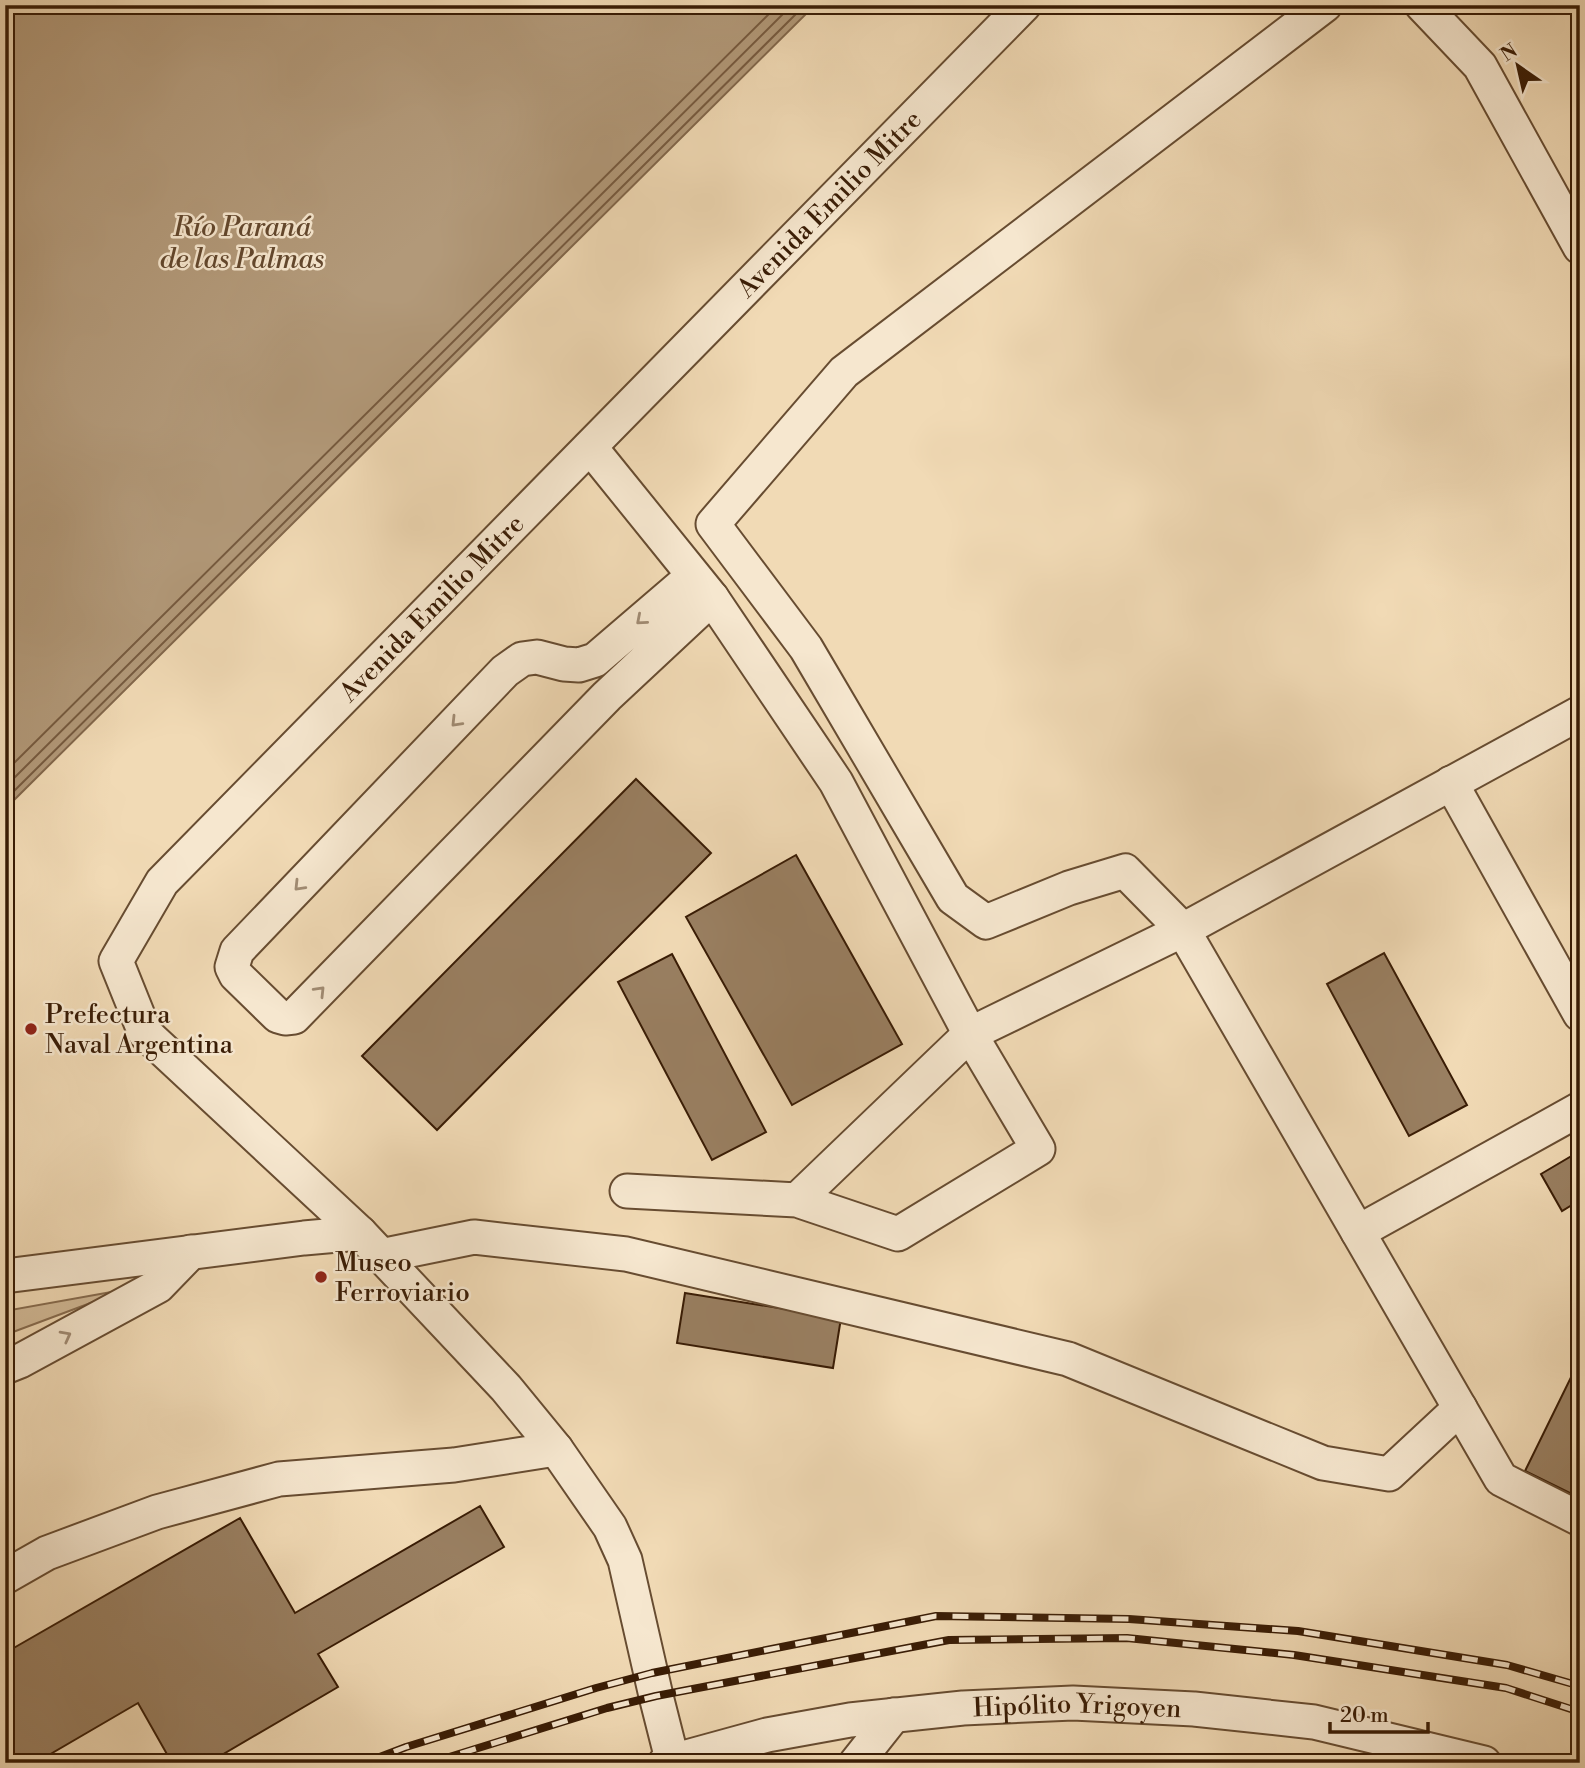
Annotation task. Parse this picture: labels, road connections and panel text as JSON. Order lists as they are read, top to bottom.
{
  "streets": {
    "street": ["Avenida Emilio Mitre", "Hipólito Yrigoyen"]
  },
  "water": ["Río Paraná de las Palmas"],
  "places": ["Prefectura Naval Argentina", "Museo Ferroviario"],
  "scale_bar": "20 m",
  "north": "top left"
}
